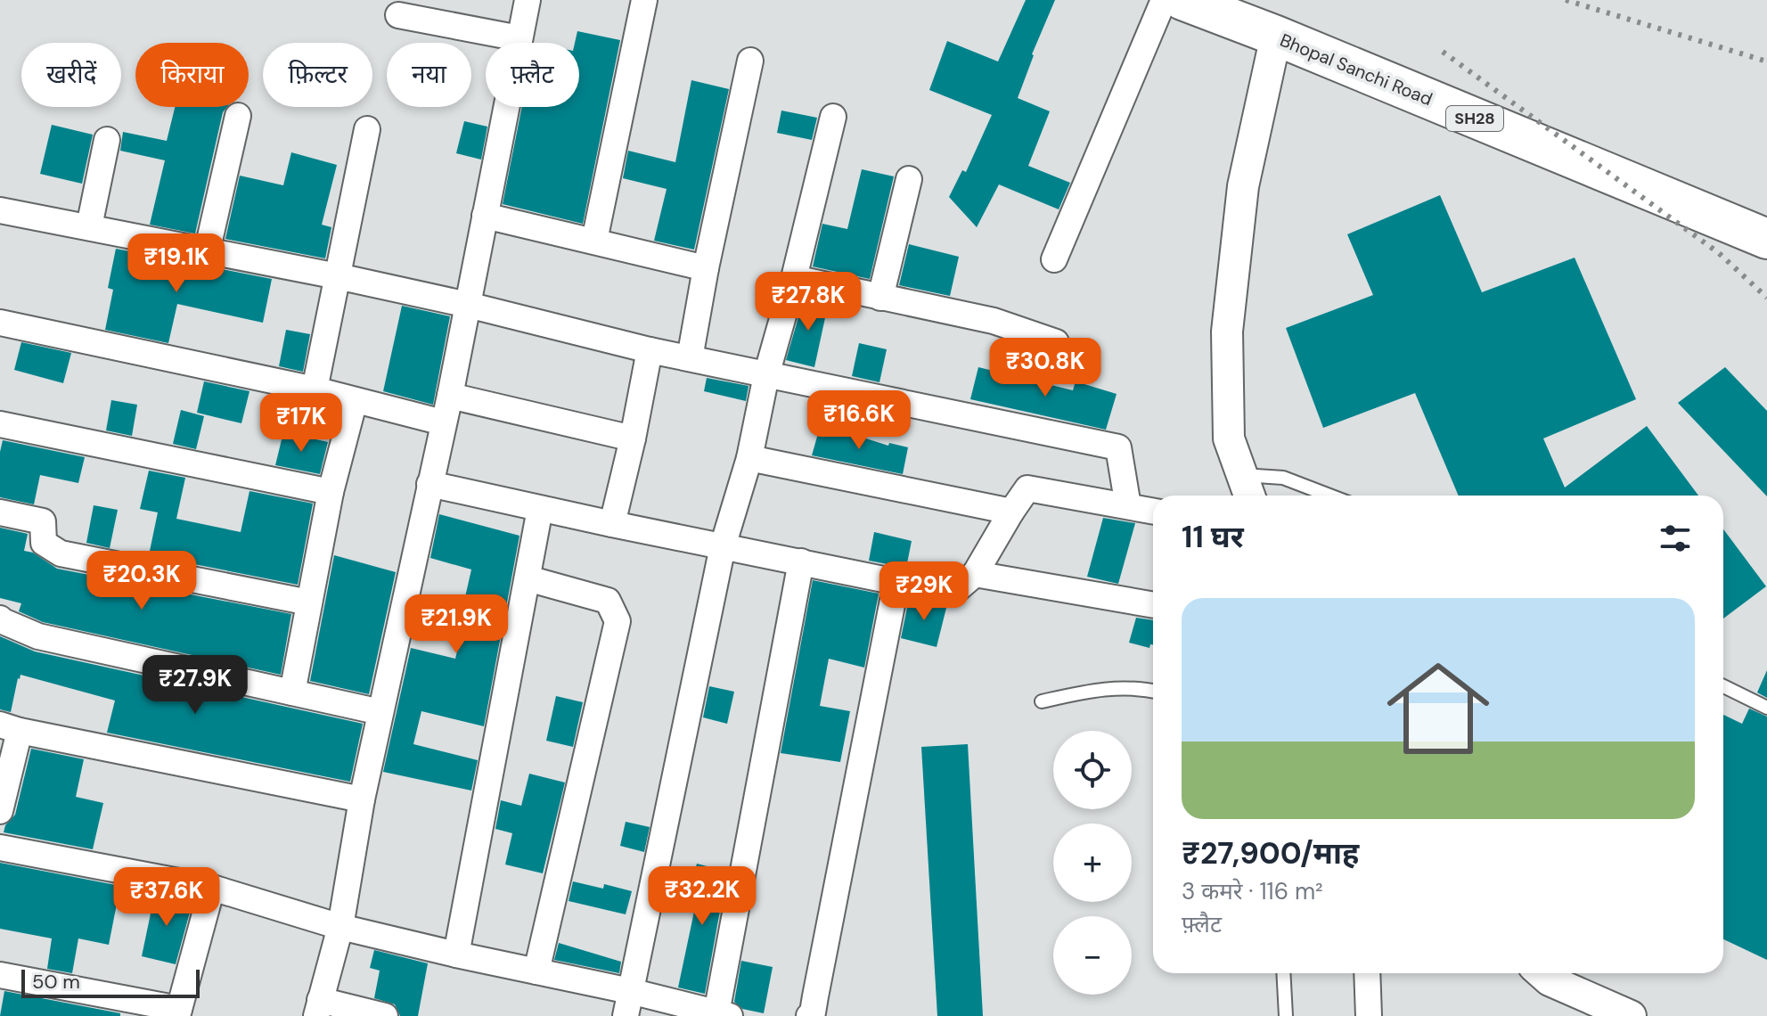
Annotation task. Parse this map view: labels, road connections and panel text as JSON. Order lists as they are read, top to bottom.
{
  "streets": {
    "main road": ["Bhopal Sanchi Road", "SH28"]
  },
  "scale_bar": "50 m",
  "page": {
    "chip": [
      "खरीदें",
      "किराया",
      "फ़िल्टर",
      "नया",
      "फ़्लैट"
    ],
    "price": [
      "₹19.1K",
      "₹27.8K",
      "₹30.8K",
      "₹16.6K",
      "₹17K",
      "₹20.3K",
      "₹29K",
      "₹21.9K",
      "₹27.9K",
      "₹32.2K",
      "₹37.6K"
    ],
    "heading": "11 घर",
    "list": [
      {
        "name": "₹27,900/माह",
        "note": "3 कमरे · 116 m² · फ़्लैट"
      }
    ],
    "map_buttons": ["+", "−"],
    "scale": "50 m"
  }
}
